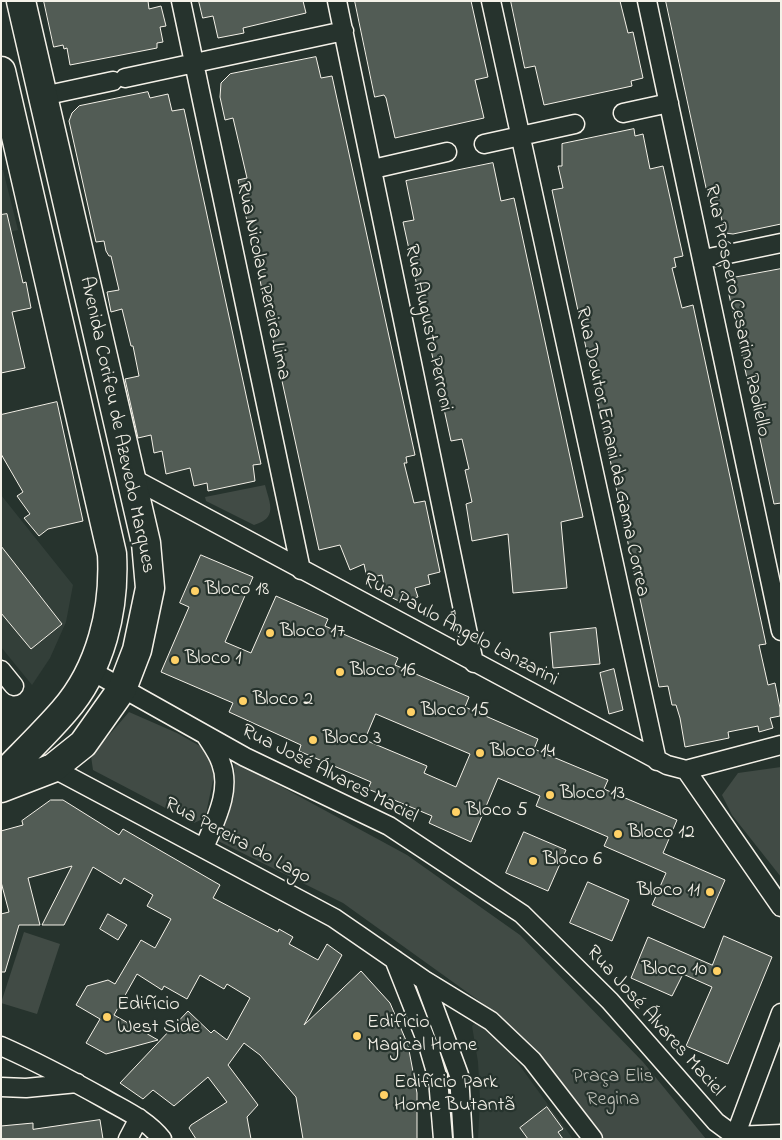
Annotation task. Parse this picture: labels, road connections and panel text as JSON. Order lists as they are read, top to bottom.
{
  "streets": {
    "main road": ["Avenida Corifeu de Azevedo Marques"],
    "street": [
      "Rua Nicolau Pereira Lima",
      "Rua Próspero Cesarino Paoliello",
      "Rua Augusto Perroni",
      "Rua Doutor Ernani da Gama Correa",
      "Rua Paulo Ângelo Lanzarini",
      "Rua José Álvares Maciel",
      "Rua Pereira do Lago"
    ]
  },
  "crossings": [
    ["Rua Nicolau Pereira Lima", "Rua Paulo Ângelo Lanzarini"],
    ["Rua Augusto Perroni", "Rua Paulo Ângelo Lanzarini"],
    ["Avenida Corifeu de Azevedo Marques", "Rua Paulo Ângelo Lanzarini"],
    ["Avenida Corifeu de Azevedo Marques", "Rua José Álvares Maciel"],
    ["Avenida Corifeu de Azevedo Marques", "Rua Pereira do Lago"],
    ["Rua Doutor Ernani da Gama Correa", "Rua Paulo Ângelo Lanzarini"]
  ],
  "parks": ["Praça Elis Regina"],
  "places": [
    "Bloco 18",
    "Bloco 17",
    "Bloco 1",
    "Bloco 16",
    "Bloco 2",
    "Bloco 15",
    "Bloco 3",
    "Bloco 14",
    "Bloco 13",
    "Bloco 5",
    "Bloco 12",
    "Bloco 6",
    "Bloco 11",
    "Bloco 10",
    "Edifício West Side",
    "Edifício Magical Home",
    "Edifício Park Home Butantã"
  ]
}
